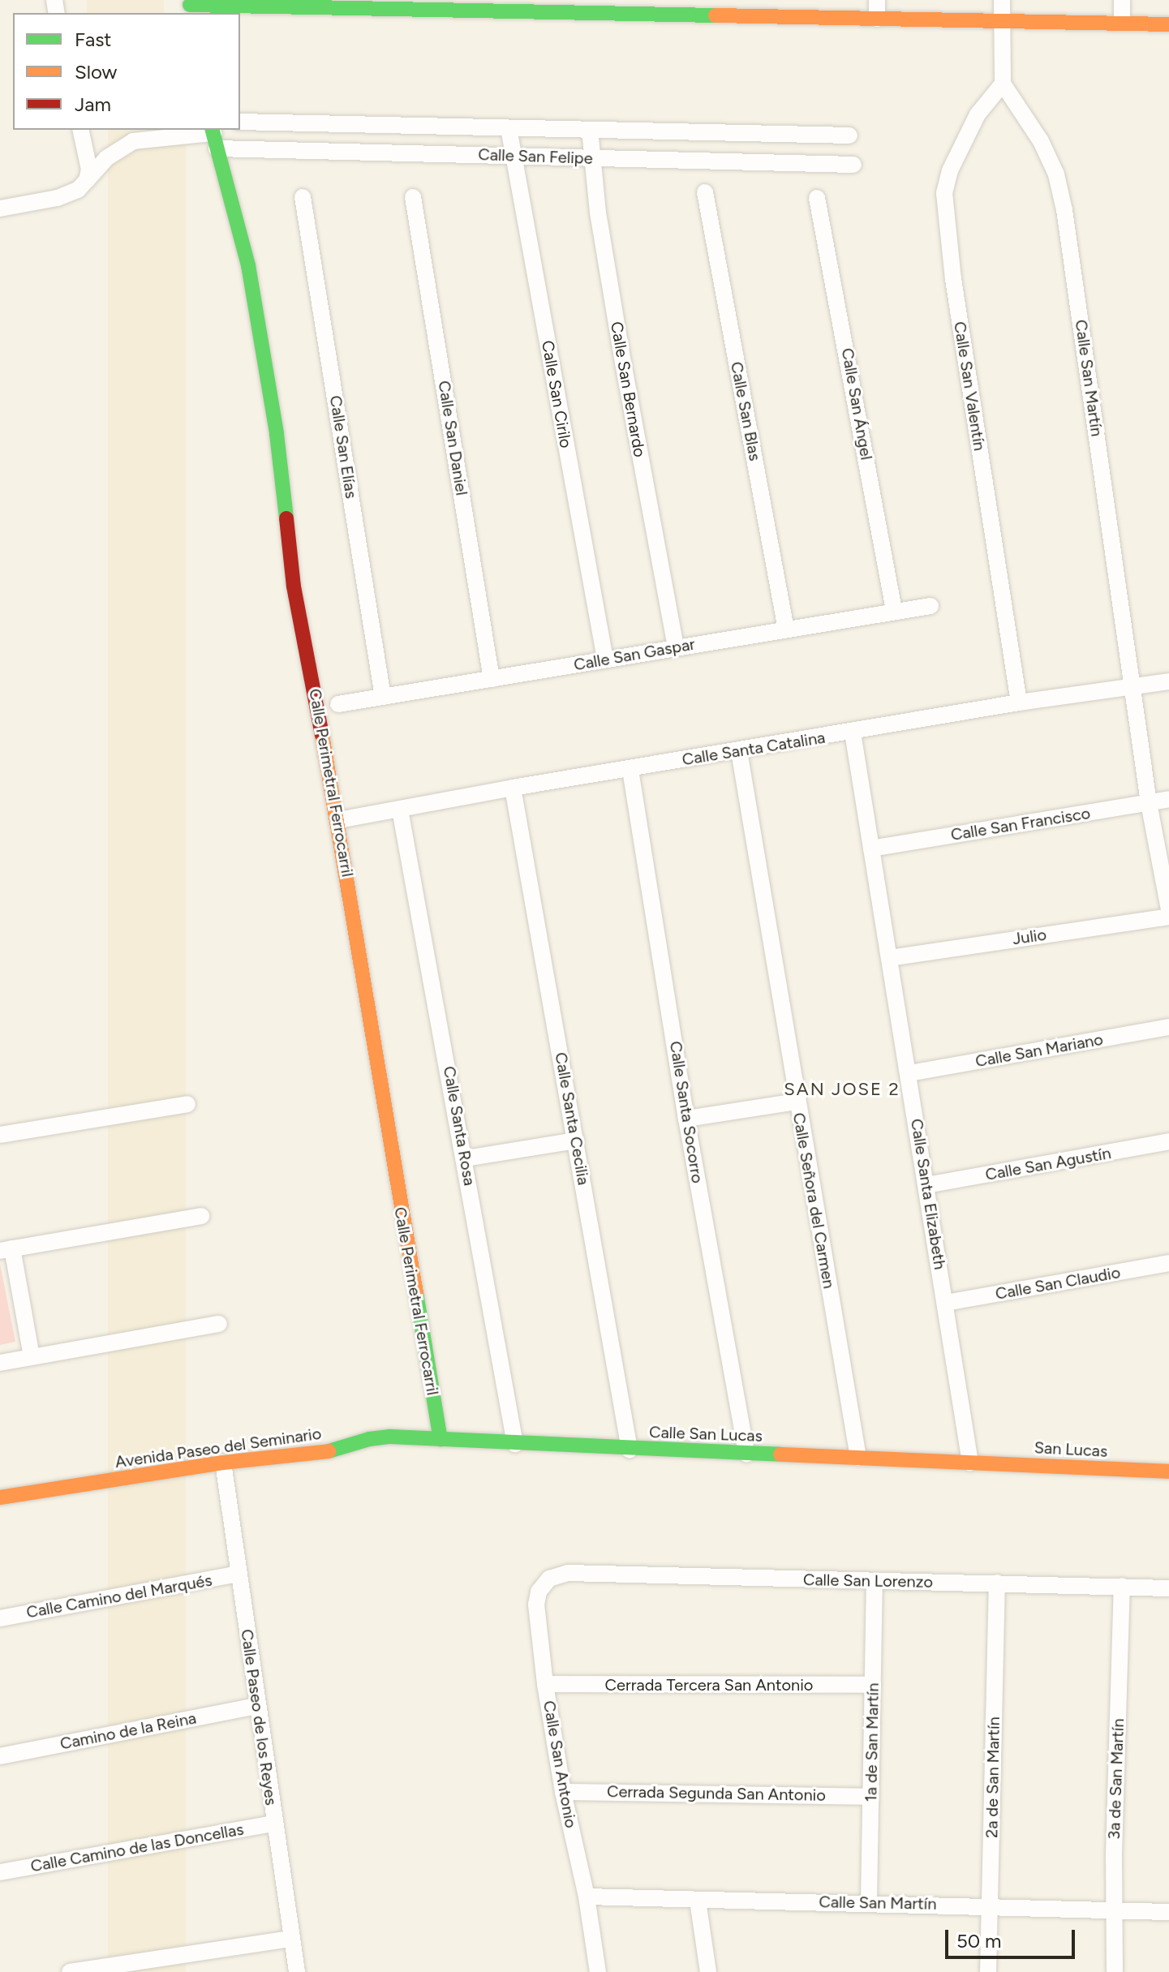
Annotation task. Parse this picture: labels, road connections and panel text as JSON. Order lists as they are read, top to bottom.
{
  "streets": {
    "street": [
      "Calle San Felipe",
      "Calle San Martín",
      "Calle San Valentín",
      "Calle San Bernardo",
      "Calle San Cirilo",
      "Calle San Ángel",
      "Calle San Blas",
      "Calle San Daniel",
      "Calle San Elías",
      "Calle San Gaspar",
      "Calle Santa Catalina",
      "Calle Perimetral Ferrocarril",
      "Calle San Francisco",
      "Julio",
      "Calle San Mariano",
      "Calle Santa Socorro",
      "Calle Santa Cecilia",
      "Calle Santa Rosa",
      "Calle San Agustín",
      "Calle Santa Elizabeth",
      "Calle Señora del Carmen",
      "Calle San Claudio",
      "Calle San Lucas",
      "Avenida Paseo del Seminario",
      "San Lucas",
      "Calle San Lorenzo",
      "Calle Camino del Marqués",
      "Cerrada Tercera San Antonio",
      "Calle Paseo de los Reyes",
      "Camino de la Reina",
      "1a de San Martín",
      "Calle San Antonio",
      "2a de San Martín",
      "3a de San Martín",
      "Cerrada Segunda San Antonio",
      "Calle Camino de las Doncellas"
    ]
  },
  "crossings": [
    ["Calle San Felipe", "Calle San Bernardo"],
    ["Calle San Felipe", "Calle San Cirilo"],
    ["Calle San Felipe", "Calle Perimetral Ferrocarril"],
    ["Calle San Martín", "Calle San Valentín"],
    ["Calle San Martín", "Calle Santa Catalina"],
    ["Calle San Martín", "Calle San Francisco"],
    ["Calle San Martín", "1a de San Martín"],
    ["Calle San Martín", "Calle San Antonio"],
    ["Calle San Martín", "2a de San Martín"],
    ["Calle San Martín", "3a de San Martín"],
    ["Calle San Valentín", "Calle Santa Catalina"],
    ["Calle San Bernardo", "Calle San Gaspar"],
    ["Calle San Cirilo", "Calle San Gaspar"],
    ["Calle San Ángel", "Calle San Gaspar"],
    ["Calle San Blas", "Calle San Gaspar"],
    ["Calle San Daniel", "Calle San Gaspar"],
    ["Calle San Elías", "Calle San Gaspar"],
    ["Calle Santa Catalina", "Calle Perimetral Ferrocarril"],
    ["Calle Santa Catalina", "Calle Santa Socorro"],
    ["Calle Santa Catalina", "Calle Santa Cecilia"],
    ["Calle Santa Catalina", "Calle Santa Rosa"],
    ["Calle Santa Catalina", "Calle Santa Elizabeth"],
    ["Calle Santa Catalina", "Calle Señora del Carmen"],
    ["Calle Perimetral Ferrocarril", "Calle San Lucas"],
    ["Calle Perimetral Ferrocarril", "Avenida Paseo del Seminario"],
    ["Calle San Francisco", "Calle Santa Elizabeth"],
    ["Julio", "Calle Santa Elizabeth"],
    ["Calle San Mariano", "Calle Santa Elizabeth"],
    ["Calle Santa Socorro", "Calle San Lucas"],
    ["Calle Santa Cecilia", "Calle San Lucas"],
    ["Calle Santa Rosa", "Calle San Lucas"],
    ["Calle San Agustín", "Calle Santa Elizabeth"],
    ["Calle Santa Elizabeth", "Calle San Claudio"],
    ["Calle Santa Elizabeth", "Calle San Lucas"],
    ["Calle Santa Elizabeth", "San Lucas"],
    ["Calle Señora del Carmen", "Calle San Lucas"],
    ["Calle San Lucas", "Avenida Paseo del Seminario"],
    ["Calle San Lucas", "San Lucas"],
    ["Avenida Paseo del Seminario", "Calle Paseo de los Reyes"],
    ["Calle San Lorenzo", "1a de San Martín"],
    ["Calle San Lorenzo", "Calle San Antonio"],
    ["Calle San Lorenzo", "2a de San Martín"],
    ["Calle San Lorenzo", "3a de San Martín"],
    ["Calle Camino del Marqués", "Calle Paseo de los Reyes"],
    ["Cerrada Tercera San Antonio", "1a de San Martín"],
    ["Cerrada Tercera San Antonio", "Calle San Antonio"],
    ["Calle Paseo de los Reyes", "Camino de la Reina"],
    ["Calle Paseo de los Reyes", "Calle Camino de las Doncellas"],
    ["1a de San Martín", "Cerrada Segunda San Antonio"],
    ["Calle San Antonio", "Cerrada Segunda San Antonio"]
  ],
  "districts": ["SAN JOSE 2"],
  "legend": ["Fast", "Slow", "Jam"],
  "scale_bar": "50 m"
}
